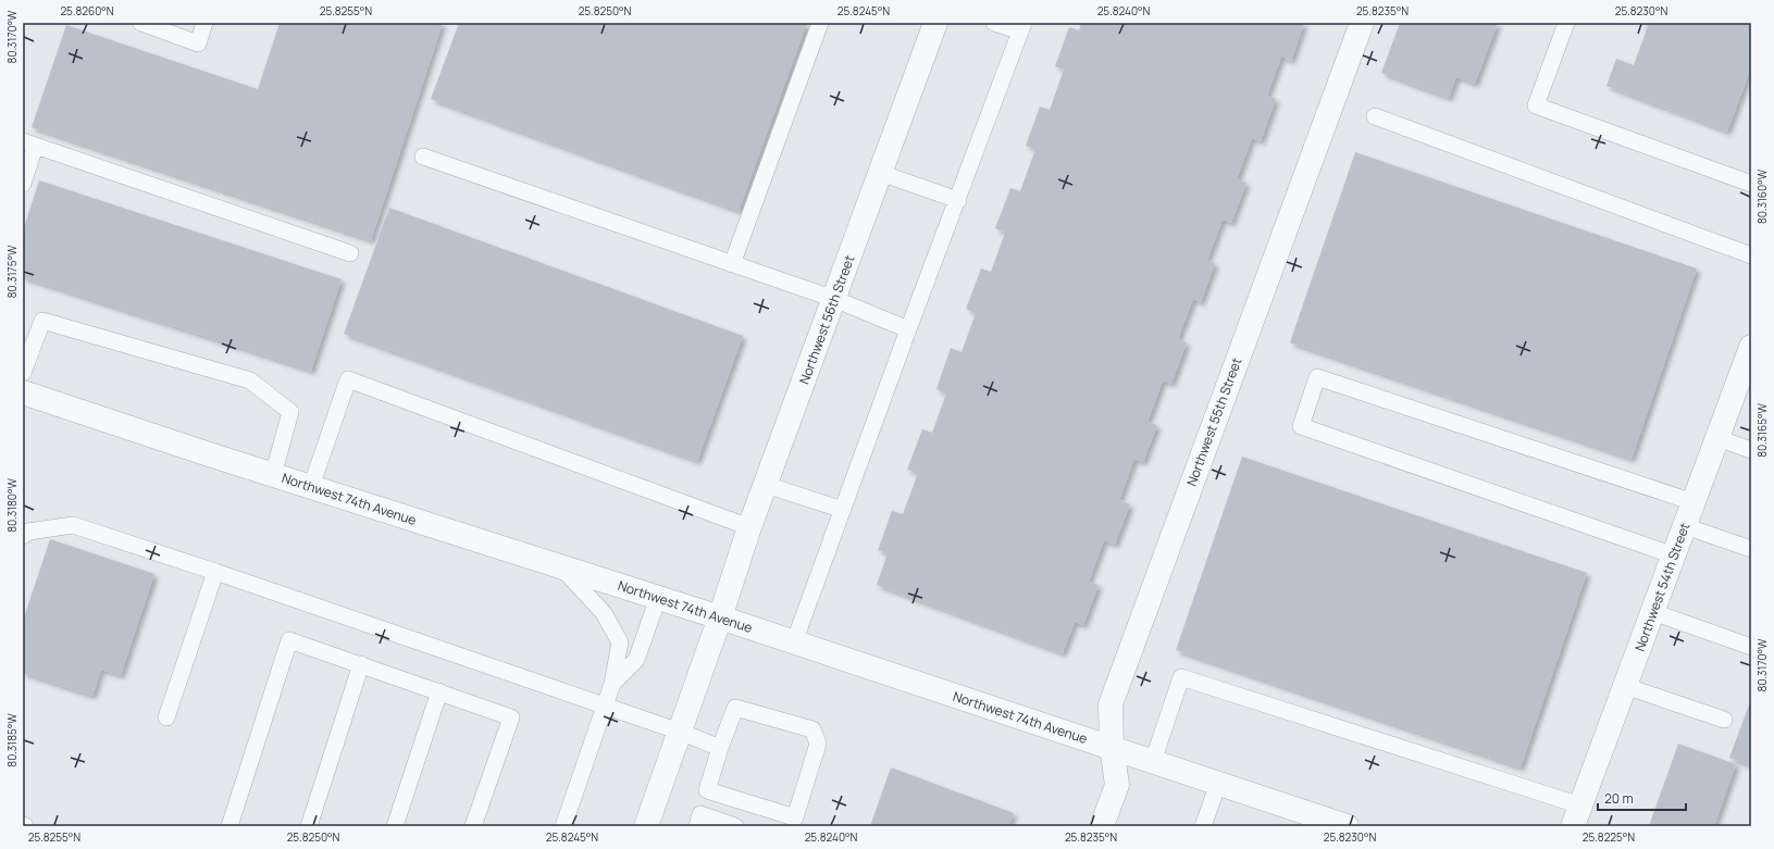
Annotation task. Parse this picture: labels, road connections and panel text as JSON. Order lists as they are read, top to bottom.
{
  "streets": {
    "street": [
      "Northwest 56th Street",
      "Northwest 55th Street",
      "Northwest 74th Avenue",
      "Northwest 54th Street"
    ]
  },
  "crossings": [
    ["Northwest 56th Street", "Northwest 74th Avenue"],
    ["Northwest 55th Street", "Northwest 74th Avenue"]
  ],
  "scale_bar": "20 m",
  "coordinates": [
    "25.8260°N",
    "25.8255°N",
    "25.8250°N",
    "25.8245°N",
    "25.8240°N",
    "25.8235°N",
    "25.8230°N",
    "80.3170°W",
    "80.3160°W",
    "80.3175°W",
    "80.3165°W",
    "80.3180°W",
    "80.3185°W",
    "25.8225°N"
  ]
}
